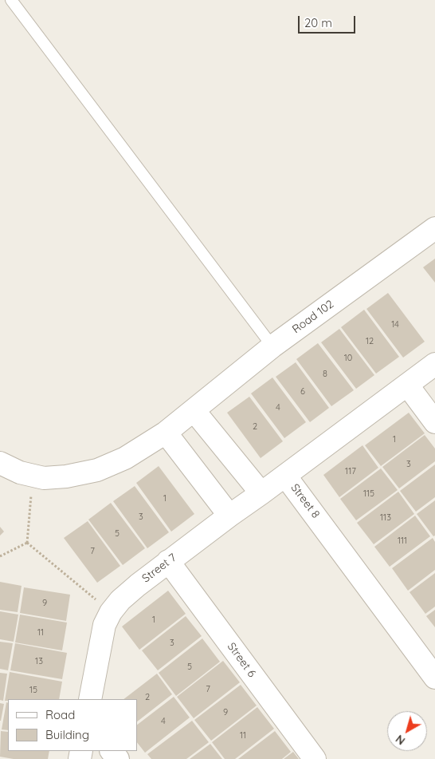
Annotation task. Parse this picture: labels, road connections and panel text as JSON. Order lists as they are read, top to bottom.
{
  "streets": {
    "street": [
      "Road 102",
      "Street 8",
      "Street 7",
      "Street 6"
    ]
  },
  "crossings": [
    ["Street 8", "Street 7"],
    ["Street 7", "Street 6"]
  ],
  "house_numbers": [
    "14",
    "12",
    "10",
    "8",
    "6",
    "4",
    "2",
    "1",
    "3",
    "117",
    "115",
    "1",
    "3",
    "113",
    "5",
    "111",
    "7",
    "9",
    "1",
    "11",
    "3",
    "13",
    "5",
    "7",
    "15",
    "2",
    "9",
    "4",
    "11"
  ],
  "legend": ["Road", "Building"],
  "scale_bar": "20 m",
  "north": "bottom left"
}
